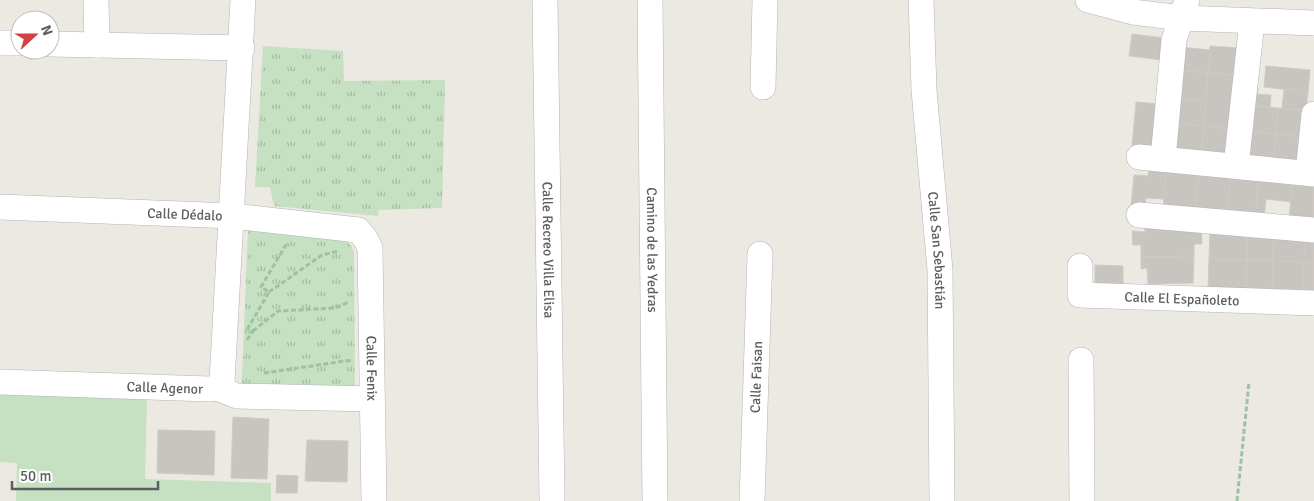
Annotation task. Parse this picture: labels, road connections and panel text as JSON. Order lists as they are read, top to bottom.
{
  "streets": {
    "street": [
      "Calle Dédalo",
      "Calle Recreo Villa Elisa",
      "Calle San Sebastián",
      "Camino de las Yedras",
      "Calle El Españoleto",
      "Calle Fenix",
      "Calle Faisan",
      "Calle Agenor"
    ]
  },
  "crossings": [
    ["Calle Dédalo", "Calle Fenix"],
    ["Calle Dédalo", "Calle Agenor"]
  ],
  "scale_bar": "50 m",
  "north": "right"
}
